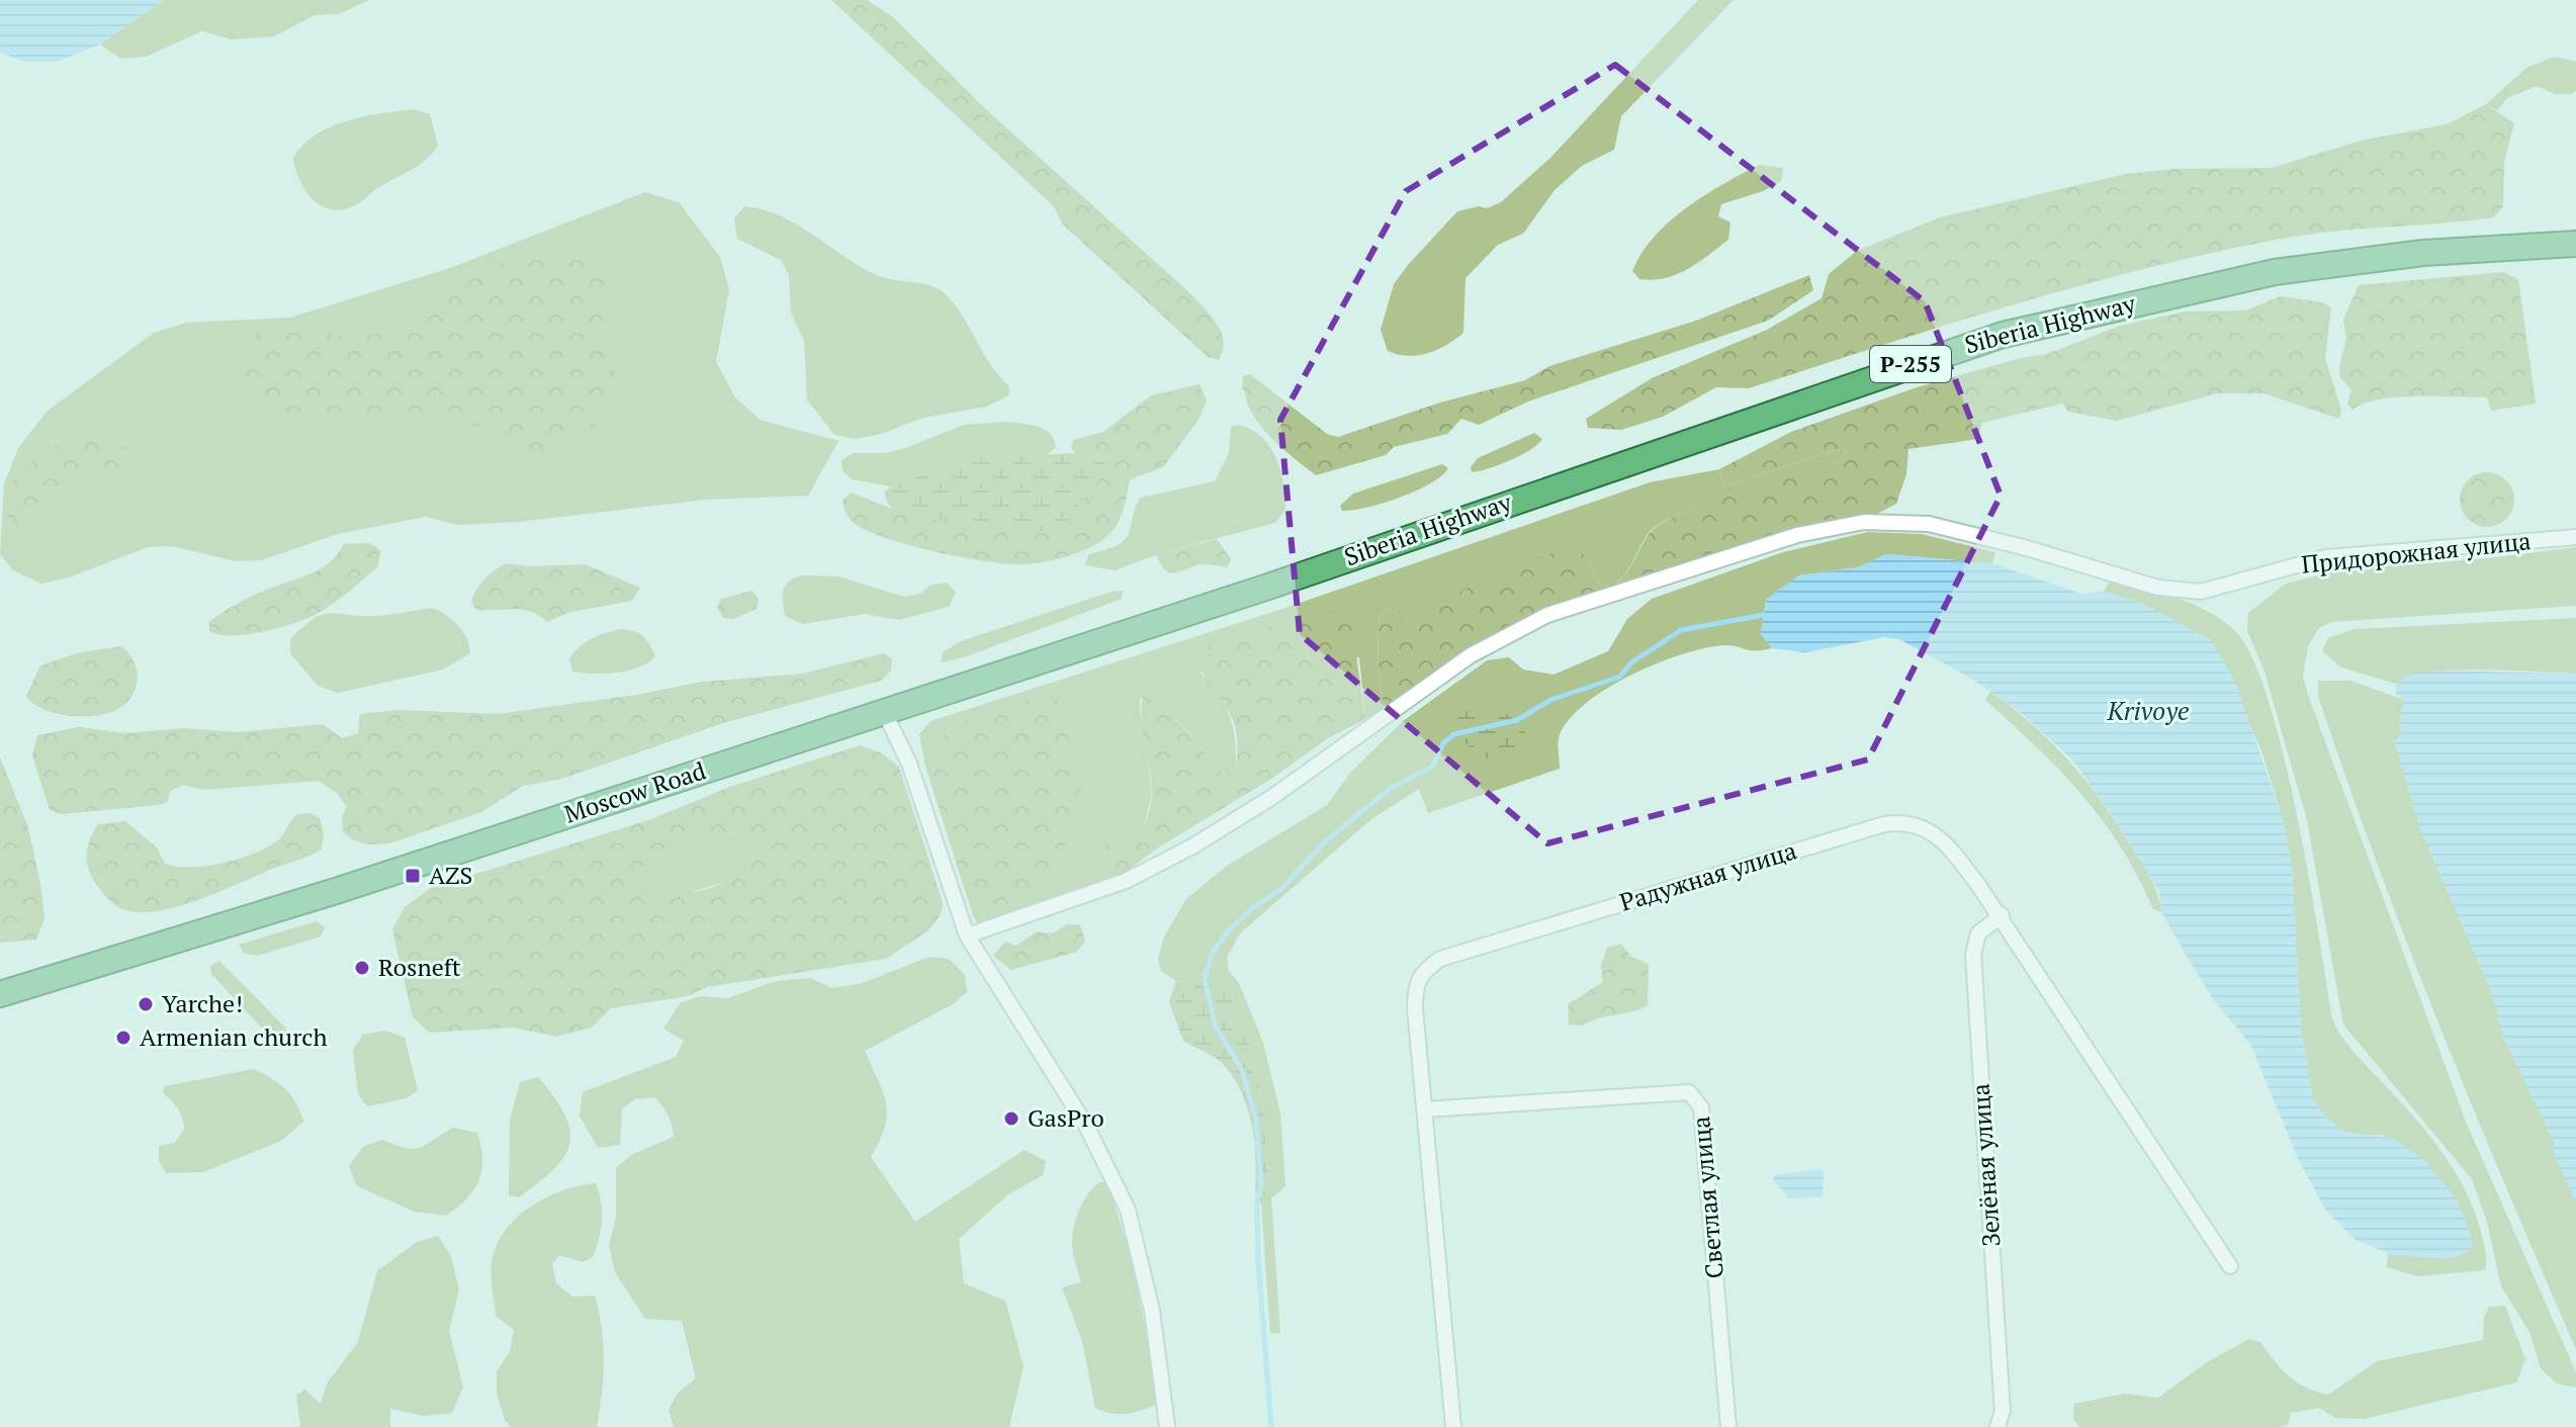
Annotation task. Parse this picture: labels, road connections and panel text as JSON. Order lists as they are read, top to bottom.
{
  "streets": {
    "highway": ["Siberia Highway", "Р-255", "Moscow Road"],
    "street": [
      "Придорожная улица",
      "Радужная улица",
      "Зелёная улица",
      "Светлая улица"
    ]
  },
  "crossings": [
    ["Siberia Highway", "Moscow Road"],
    ["Радужная улица", "Зелёная улица"],
    ["Радужная улица", "Светлая улица"]
  ],
  "water": ["Krivoye"],
  "places": {
    "transit": ["AZS"],
    "other": [
      "Rosneft",
      "Yarche!",
      "Armenian church",
      "GasPro"
    ]
  }
}
